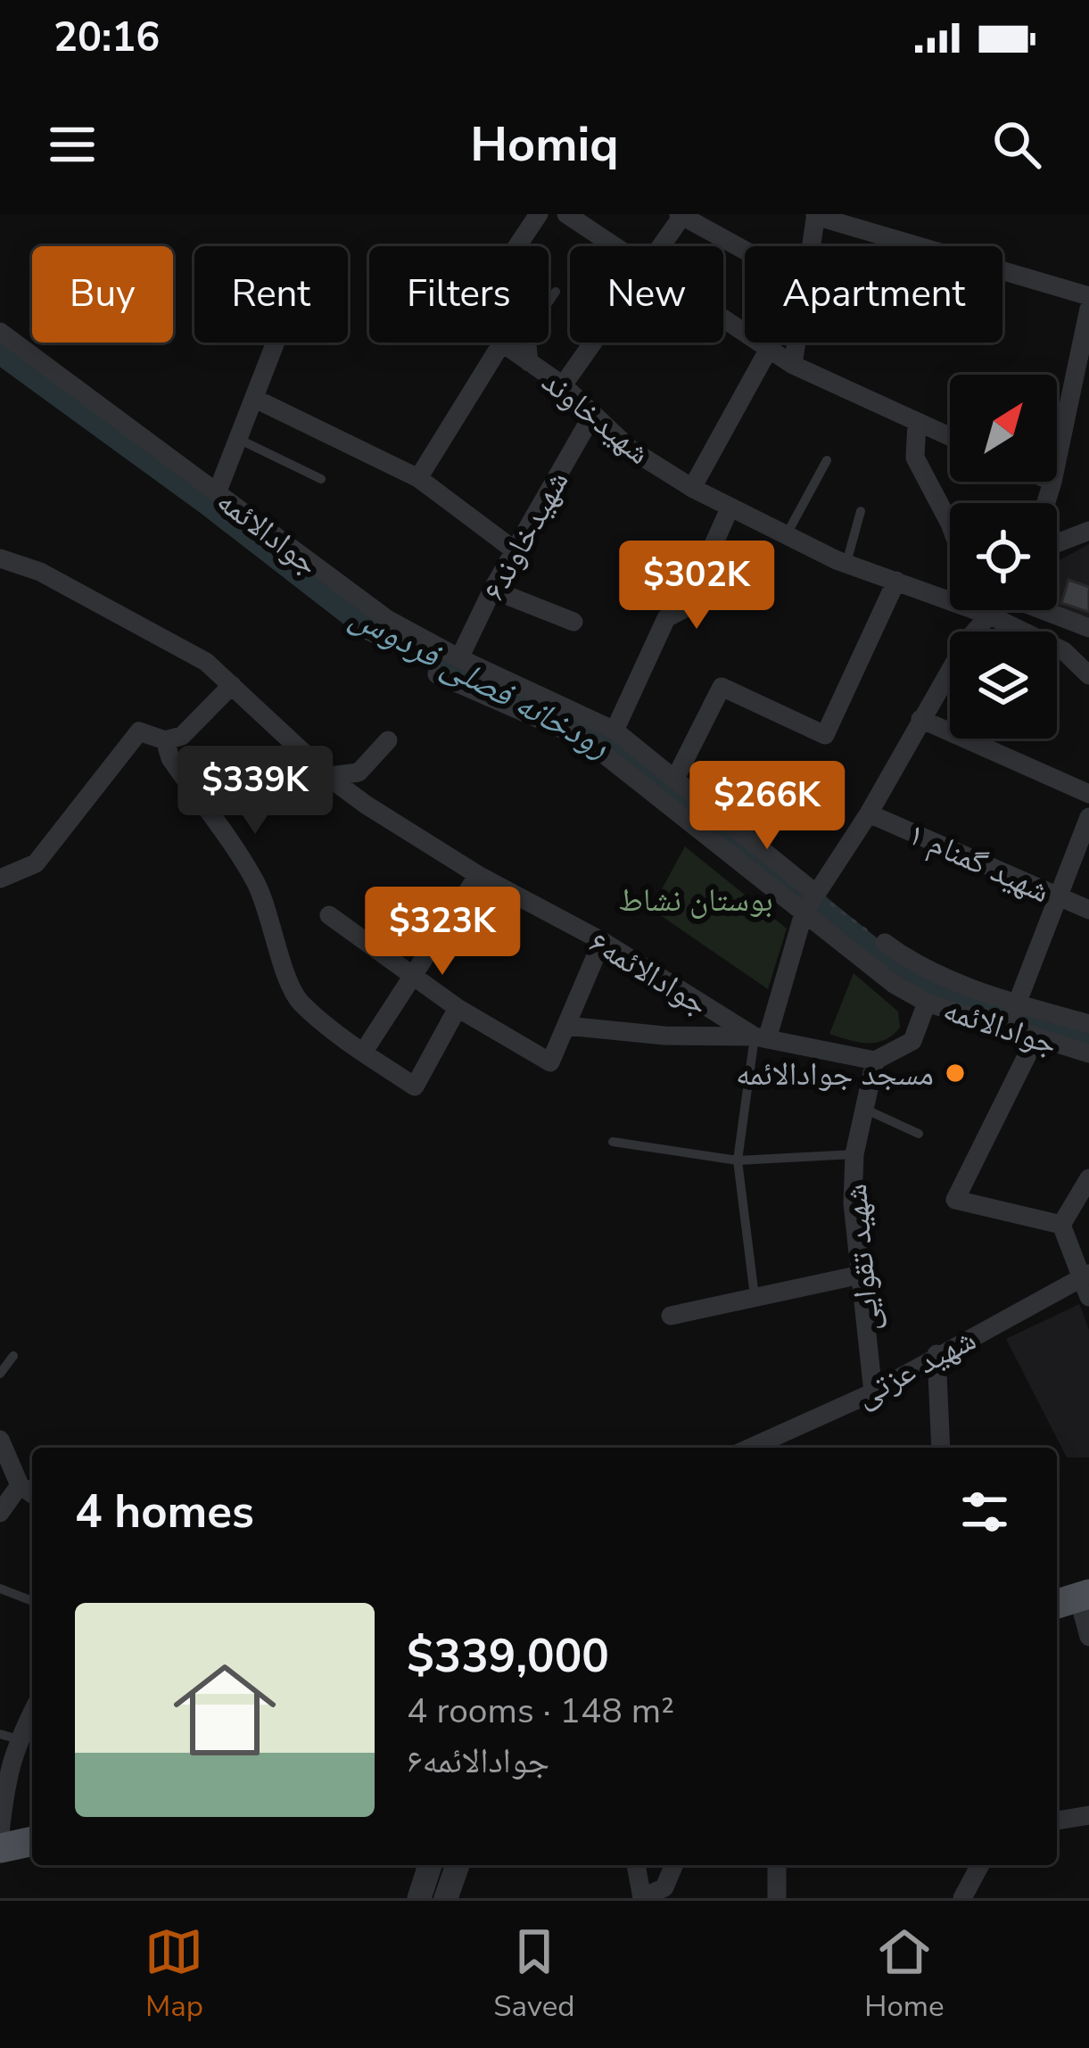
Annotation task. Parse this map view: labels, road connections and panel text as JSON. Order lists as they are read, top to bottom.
{
  "streets": {
    "street": [
      "شهیدخاوند",
      "جوادالائمه",
      "شهیدخاوند۶",
      "شهید گمنام ۱",
      "جوادالائمه۶",
      "شهید تقوایی",
      "شهید عزتی"
    ]
  },
  "crossings": [
    ["شهیدخاوند", "شهیدخاوند۶"],
    ["جوادالائمه", "شهیدخاوند۶"],
    ["جوادالائمه۶", "شهید تقوایی"],
    ["شهید تقوایی", "شهید عزتی"]
  ],
  "water": ["رودخانه فصلی فردوس"],
  "parks": ["بوستان نشاط"],
  "places": ["مسجد جوادالائمه"],
  "north": "top right",
  "page": {
    "status": "20:16",
    "header": "Homiq",
    "chip": [
      "Buy",
      "Rent",
      "Filters",
      "New",
      "Apartment"
    ],
    "price": [
      "$302K",
      "$339K",
      "$266K",
      "$323K"
    ],
    "heading": "4 homes",
    "list": [
      {
        "name": "$339,000",
        "note": "4 rooms · 148 m² · جوادالائمه۶"
      }
    ],
    "tabs": ["Map", "Saved", "Home"]
  }
}
